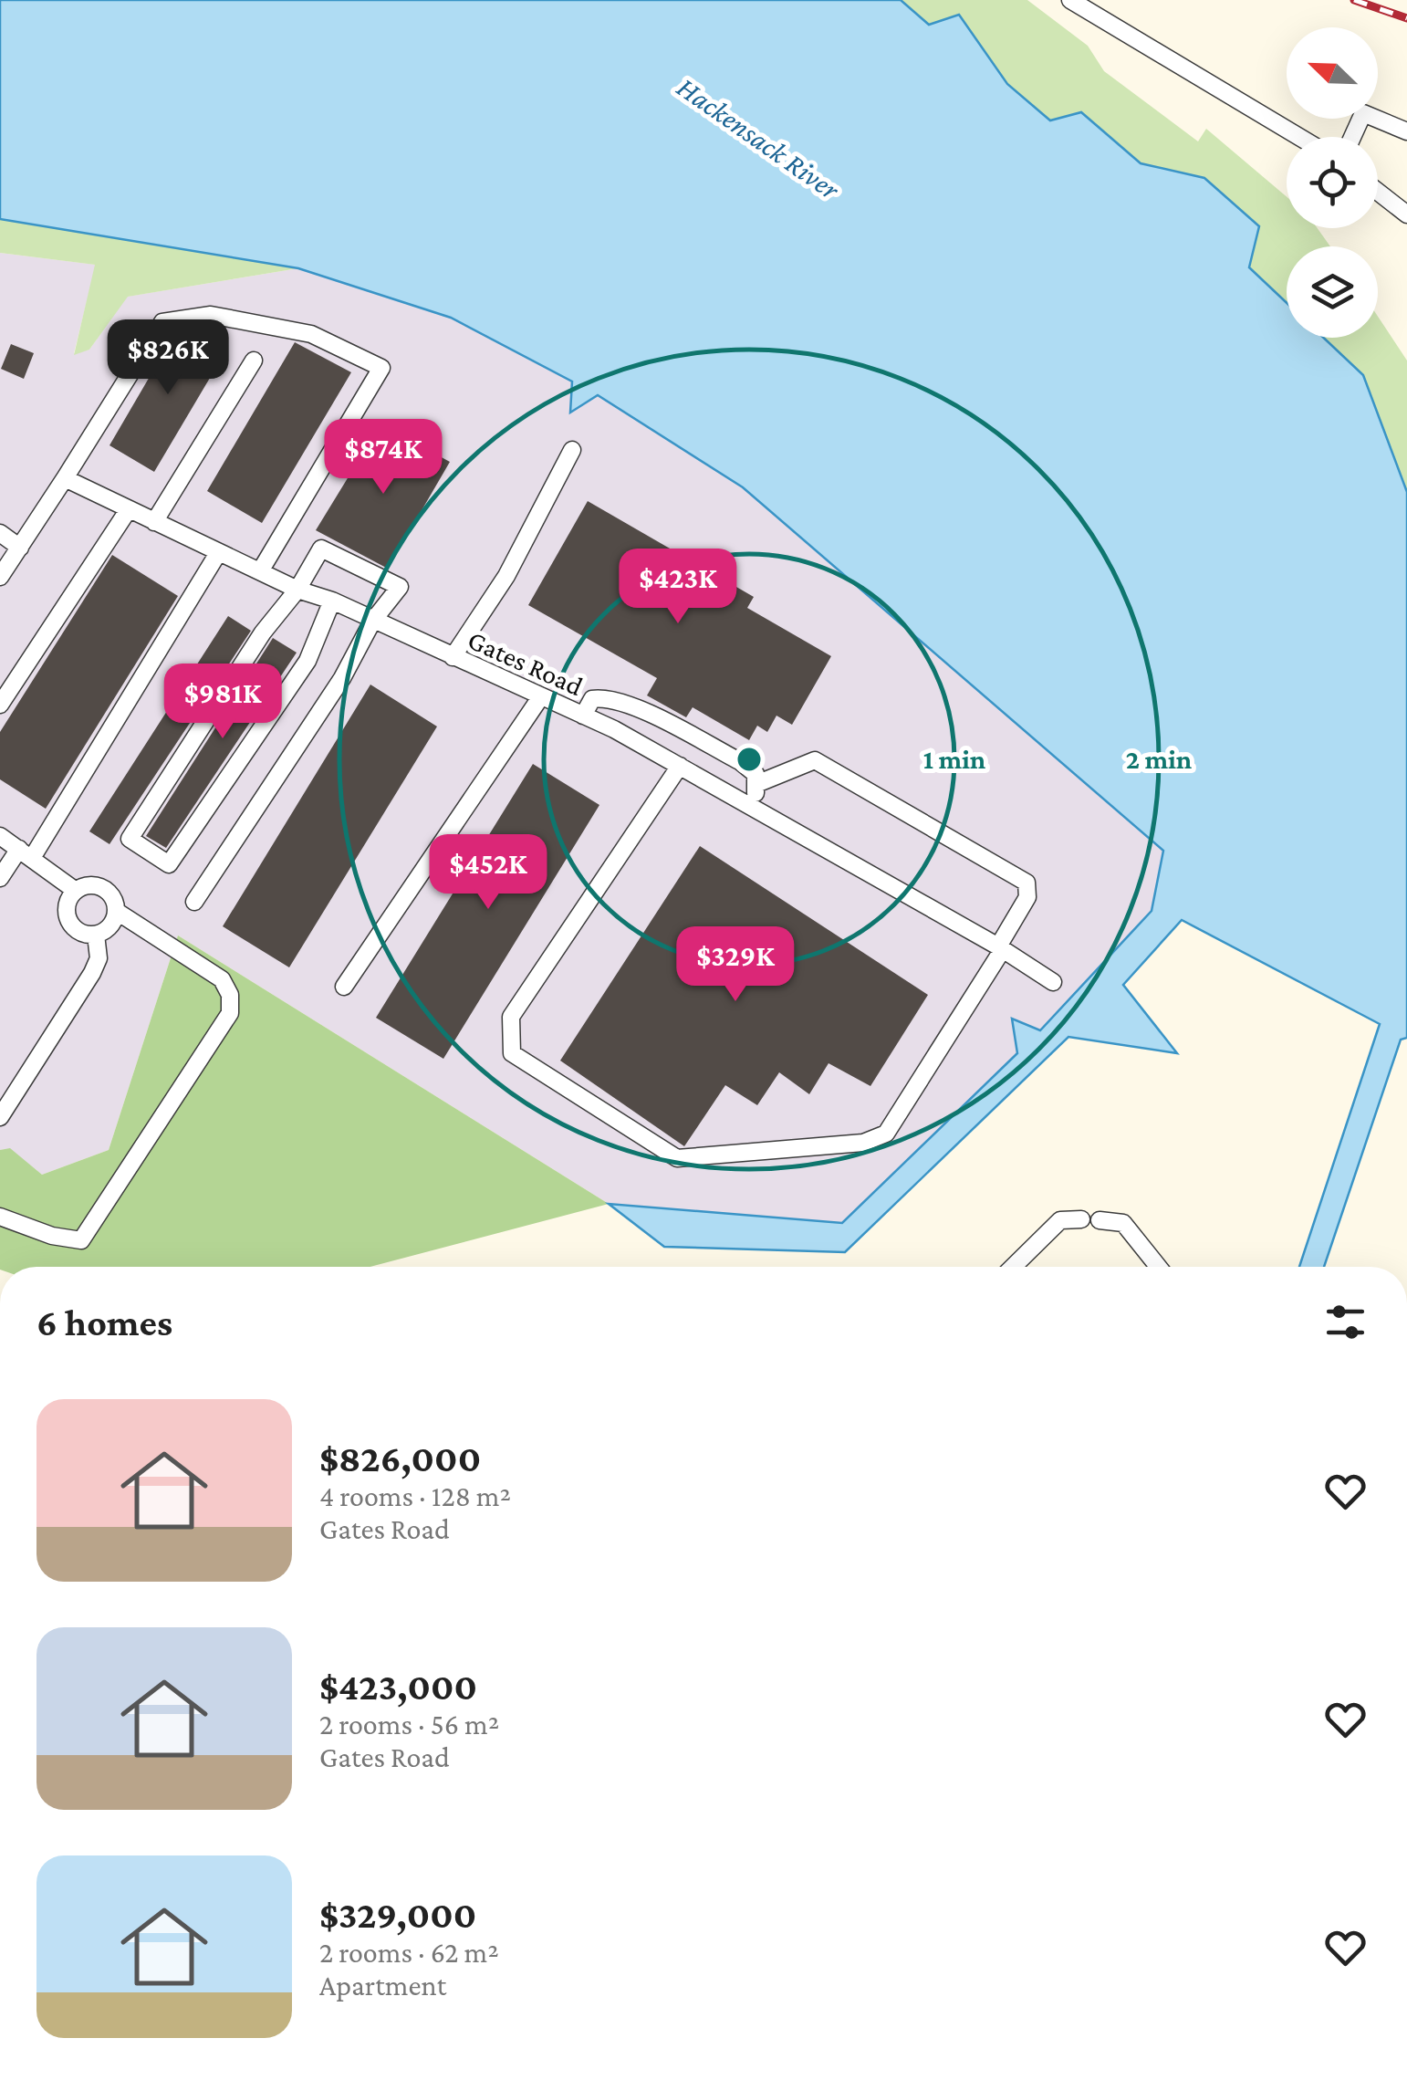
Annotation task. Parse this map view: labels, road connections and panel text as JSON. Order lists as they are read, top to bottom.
{
  "streets": {
    "street": ["Gates Road"]
  },
  "water": ["Hackensack River"],
  "north": "top left",
  "page": {
    "price": [
      "$826K",
      "$874K",
      "$423K",
      "$981K",
      "$452K",
      "$329K"
    ],
    "heading": "6 homes",
    "list": [
      {
        "name": "$826,000",
        "note": "4 rooms · 128 m² · Gates Road"
      },
      {
        "name": "$423,000",
        "note": "2 rooms · 56 m² · Gates Road"
      },
      {
        "name": "$329,000",
        "note": "2 rooms · 62 m² · Apartment"
      }
    ]
  },
  "rings": ["1 min", "2 min"]
}
